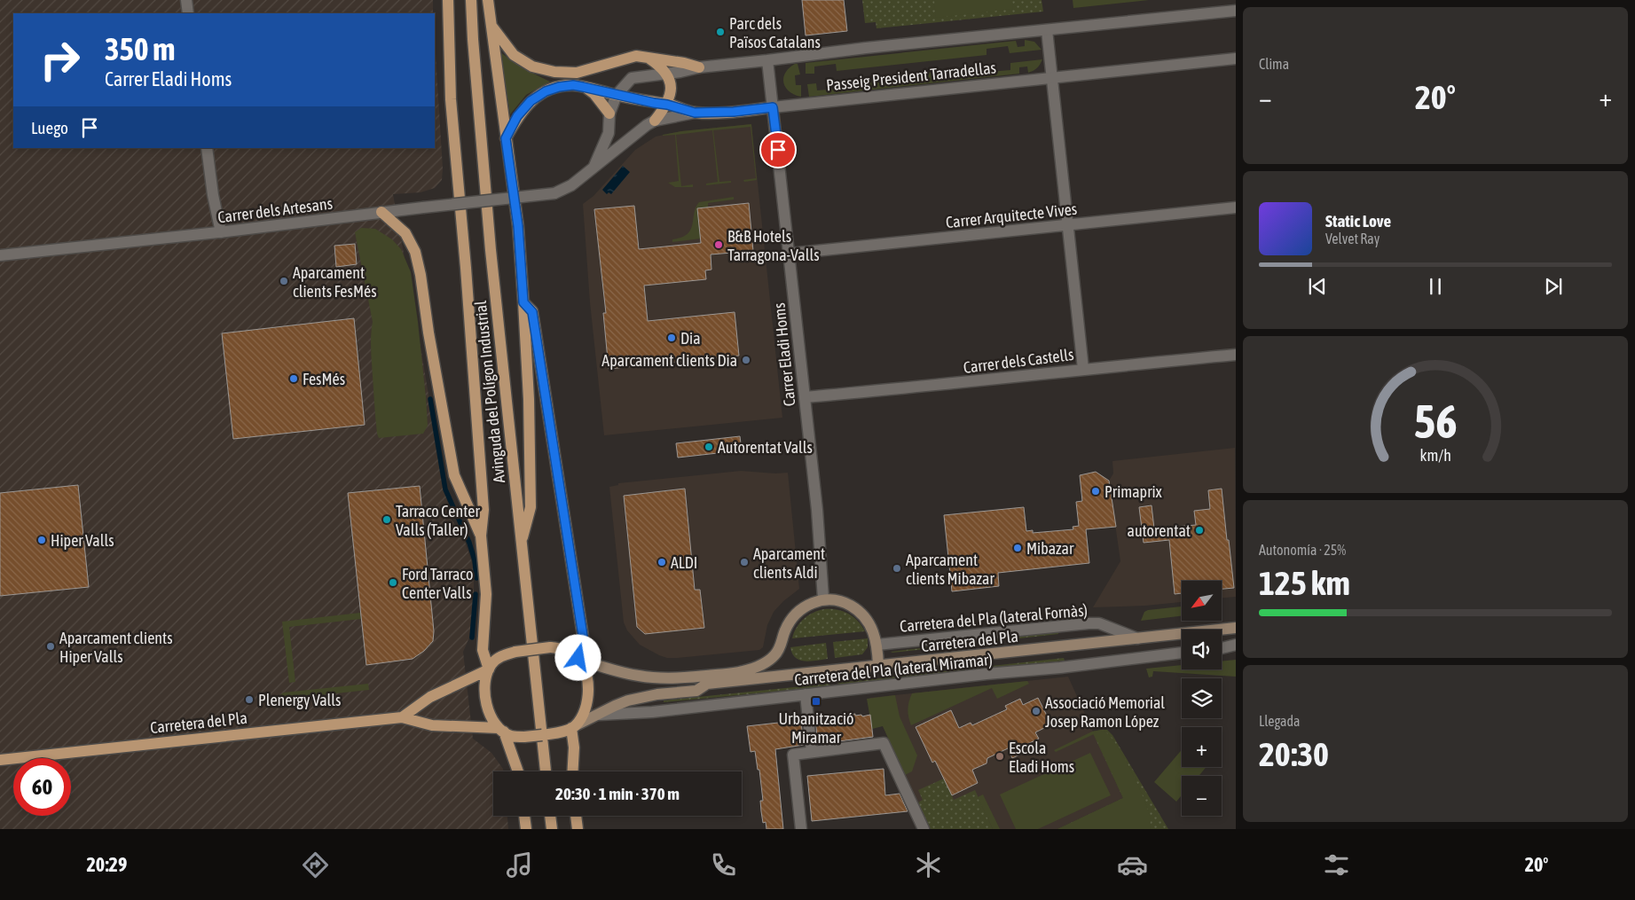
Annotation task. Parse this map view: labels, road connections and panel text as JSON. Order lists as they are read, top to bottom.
{
  "streets": {
    "main road": ["Avinguda del Polígon Industrial", "Carretera del Pla"],
    "street": [
      "Passeig President Tarradellas",
      "Carrer dels Artesans",
      "Carrer Arquitecte Vives",
      "Carrer Eladi Homs",
      "Carrer dels Castells",
      "Carretera del Pla (lateral Fornàs)",
      "Carretera del Pla (lateral Miramar)"
    ]
  },
  "crossings": [
    ["Passeig President Tarradellas", "Carrer Eladi Homs"],
    ["Carrer Arquitecte Vives", "Carrer Eladi Homs"],
    ["Carrer Eladi Homs", "Carrer dels Castells"],
    ["Carretera del Pla (lateral Fornàs)", "Carretera del Pla"],
    ["Carretera del Pla", "Carretera del Pla (lateral Miramar)"]
  ],
  "places": {
    "other": [
      "Parc dels Països Catalans",
      "B&B Hotels Tarragona-Valls",
      "Aparcament clients FesMés",
      "Dia",
      "Aparcament clients Dia",
      "FesMés",
      "Autorentat Valls",
      "Primaprix",
      "Tarraco Center Valls (Taller)",
      "autorentat",
      "Hiper Valls",
      "Mibazar",
      "ALDI",
      "Aparcament clients Aldi",
      "Aparcament clients Mibazar",
      "Ford Tarraco Center Valls",
      "Aparcament clients Hiper Valls",
      "Plenergy Valls",
      "Associació Memorial Josep Ramon López",
      "Escola Eladi Homs"
    ],
    "transit": ["Urbanització Miramar"]
  },
  "north": "bottom left",
  "page": {
    "tile": [
      "Clima",
      ["Autonomía · 25%", "125 km"],
      ["Llegada", "20:30"]
    ],
    "turn": ["350 m", "Carrer Eladi Homs"],
    "heat": ["−", "20°", "+"],
    "then": "Luego",
    "song": ["Static Love", "Velvet Ray"],
    "map_buttons": ["+", "−"],
    "limit": "60",
    "trip": "20:30 · 1 min · 370 m",
    "tabs": ["20:29", "20°"],
    "gauge": ["56", "km/h"]
  }
}
